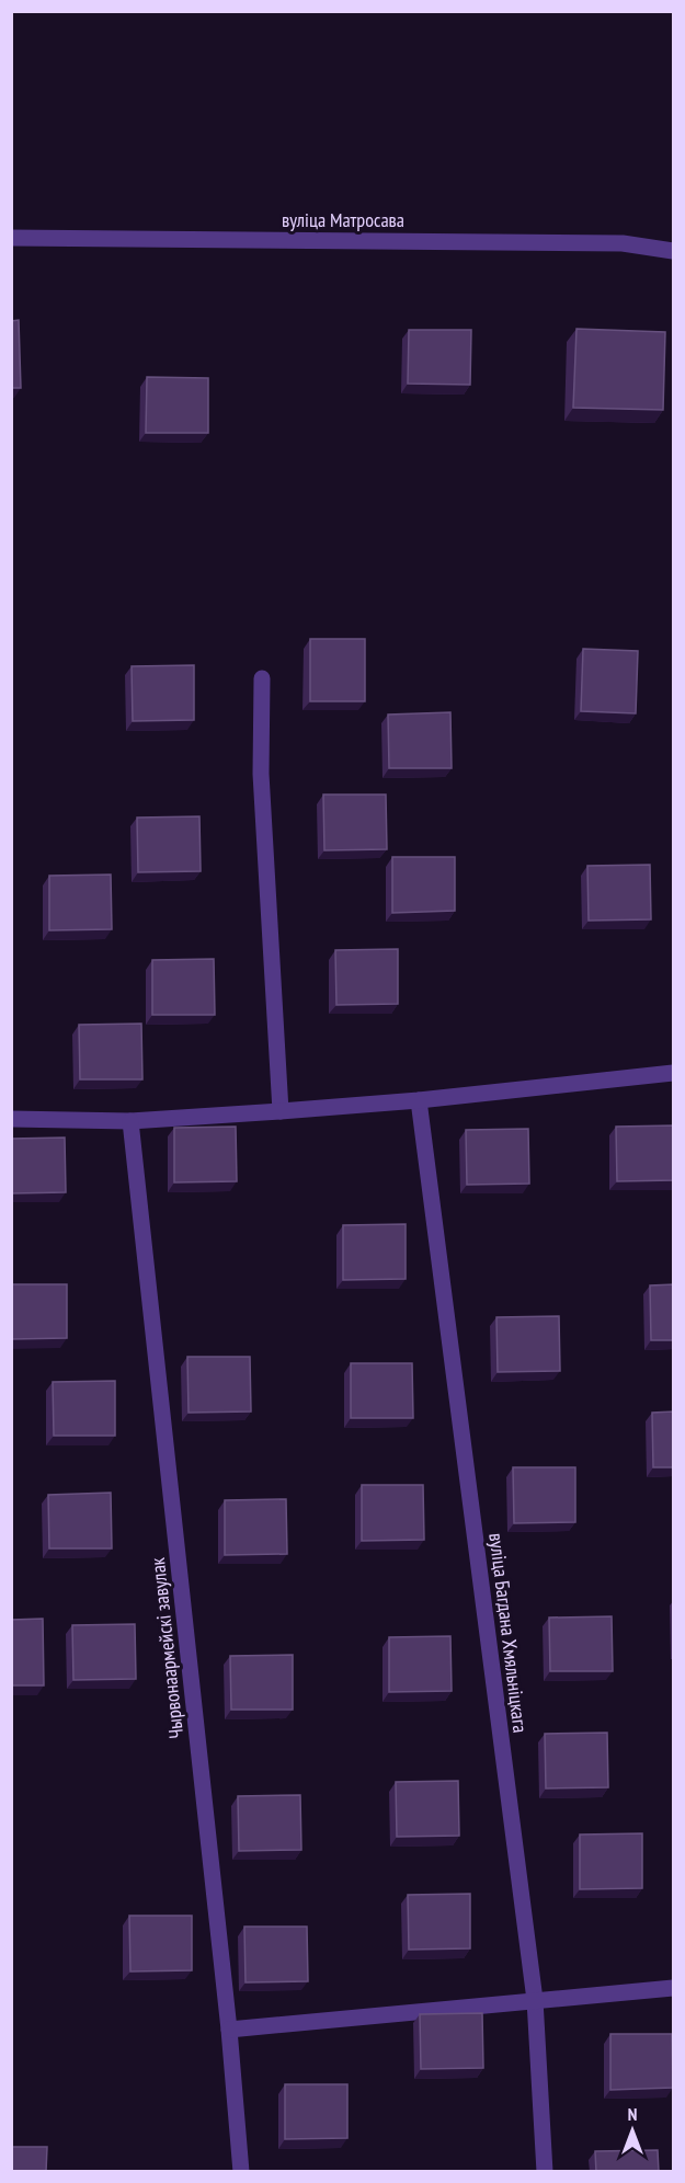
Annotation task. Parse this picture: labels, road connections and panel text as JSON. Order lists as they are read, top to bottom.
{
  "streets": {
    "street": ["вуліца Матросава", "вуліца Багдана Хмяльніцкага", "Чырвонаармейскі завулак"]
  },
  "north": "top"
}
